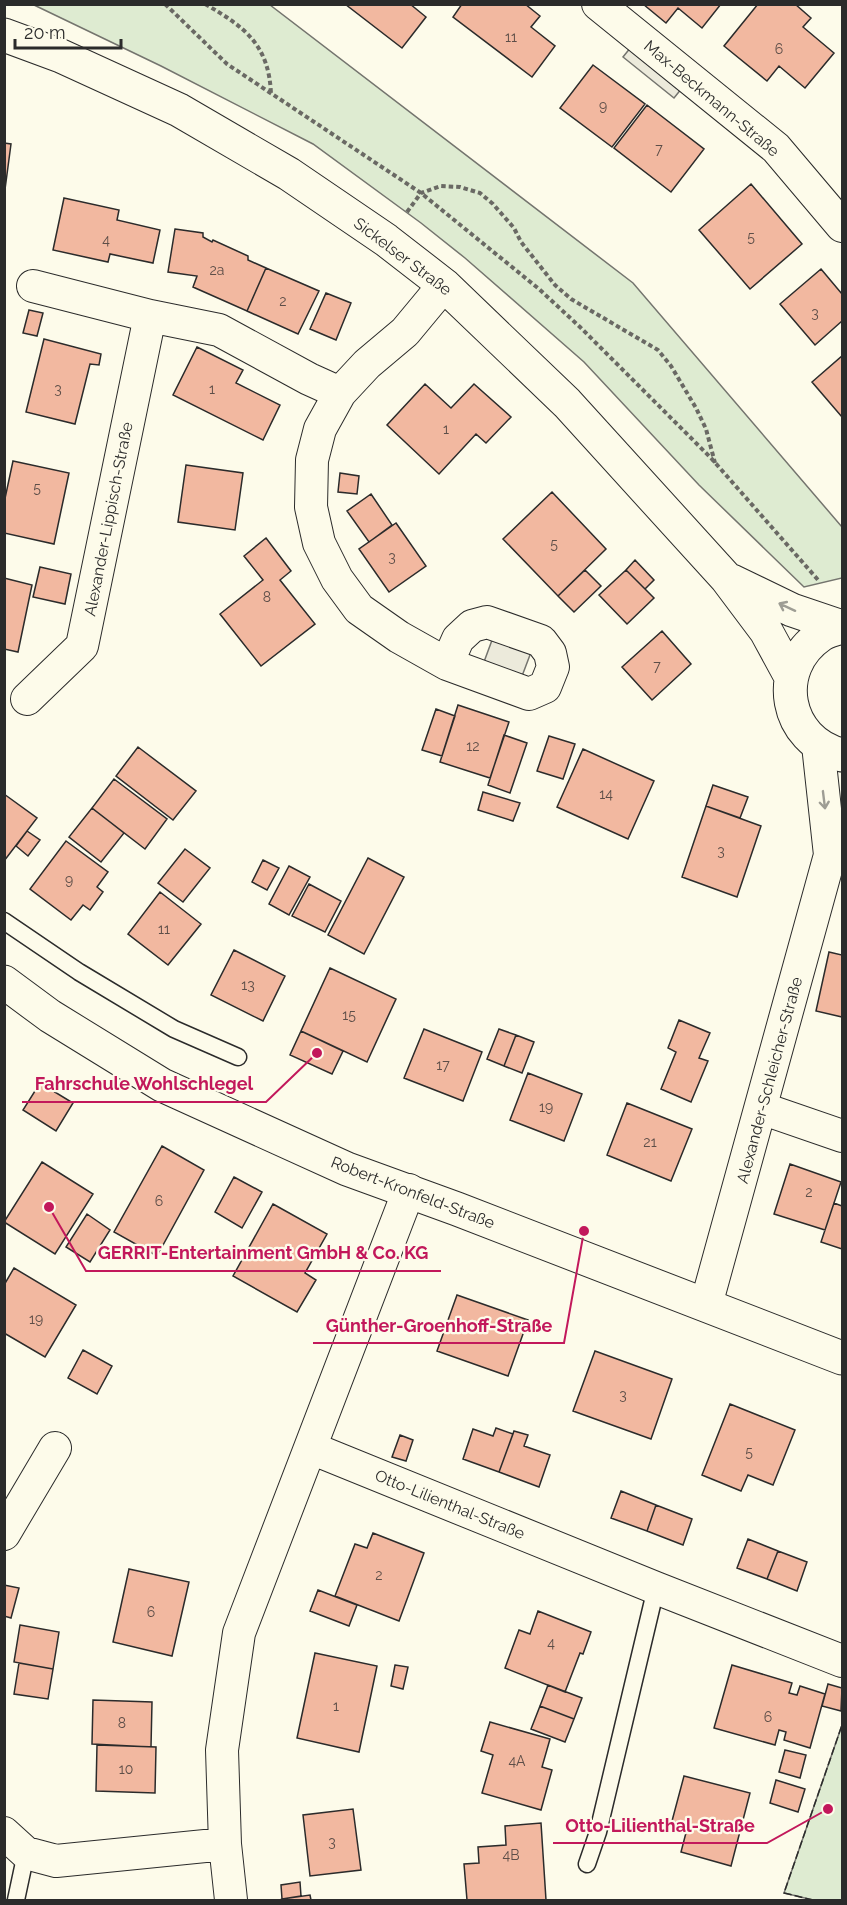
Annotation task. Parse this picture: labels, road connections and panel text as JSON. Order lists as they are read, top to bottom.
{
  "streets": {
    "main road": ["Sickelser Straße", "Robert-Kronfeld-Straße"],
    "street": [
      "Max-Beckmann-Straße",
      "Alexander-Lippisch-Straße",
      "Alexander-Schleicher-Straße",
      "Otto-Lilienthal-Straße"
    ]
  },
  "crossings": [
    ["Alexander-Schleicher-Straße", "Robert-Kronfeld-Straße"]
  ],
  "places": [
    "Fahrschule Wohlschlegel",
    "GERRIT-Entertainment GmbH & Co. KG",
    "Günther-Groenhoff-Straße",
    "Otto-Lilienthal-Straße"
  ],
  "house_numbers": [
    "11",
    "6",
    "9",
    "7",
    "5",
    "4",
    "2a",
    "2",
    "3",
    "3",
    "1",
    "1",
    "5",
    "5",
    "3",
    "8",
    "7",
    "12",
    "14",
    "3",
    "9",
    "11",
    "13",
    "15",
    "17",
    "19",
    "21",
    "2",
    "6",
    "19",
    "3",
    "5",
    "2",
    "6",
    "4",
    "1",
    "6",
    "8",
    "4A",
    "10",
    "3",
    "4B"
  ],
  "scale_bar": "20 m"
}
